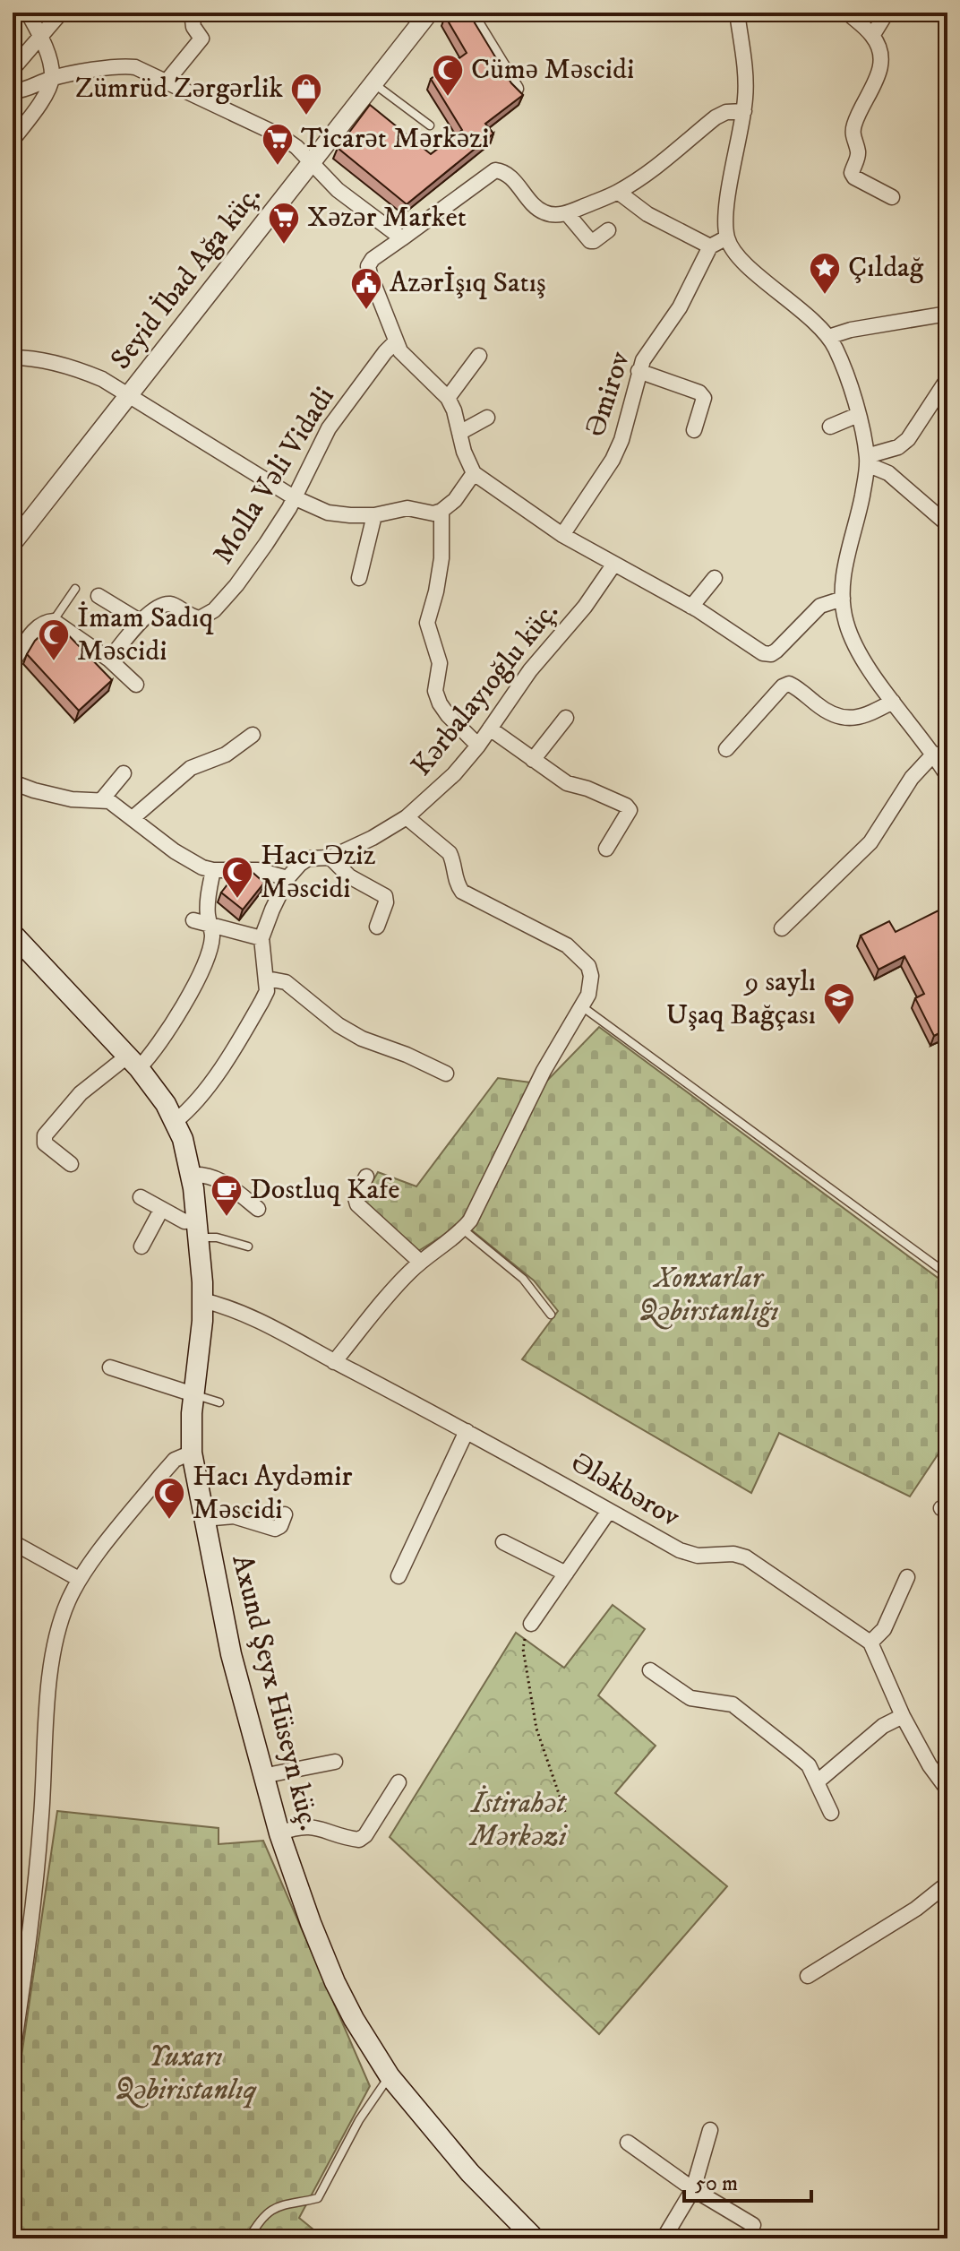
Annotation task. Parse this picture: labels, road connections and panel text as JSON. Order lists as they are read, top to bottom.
{
  "streets": {
    "main road": ["Axund Şeyx Hüseyn küç."],
    "street": [
      "Seyid İbad Ağa küç.",
      "Əmirov",
      "Molla Vəli Vidadi",
      "Kərbalayıoğlu küç.",
      "Ələkbərov"
    ]
  },
  "crossings": [
    ["Kərbalayıoğlu küç.", "Axund Şeyx Hüseyn küç."],
    ["Ələkbərov", "Axund Şeyx Hüseyn küç."]
  ],
  "parks": ["Xonxarlar Qəbirstanlığı", "İstirahət Mərkəzi", "Yuxarı Qəbiristanlıq"],
  "places": {
    "mosque": [
      "Cümə Məscidi",
      "İmam Sadıq Məscidi",
      "Hacı Əziz Məscidi",
      "Hacı Aydəmir Məscidi"
    ],
    "shop": ["Zümrüd Zərgərlik"],
    "supermarket": ["Ticarət Mərkəzi", "Xəzər Market"],
    "place": ["Çıldağ"],
    "public building": ["Azərİşıq Satış"],
    "school or university": ["9 saylı Uşaq Bağçası"],
    "cafe": ["Dostluq Kafe"]
  },
  "scale_bar": "50 m"
}
